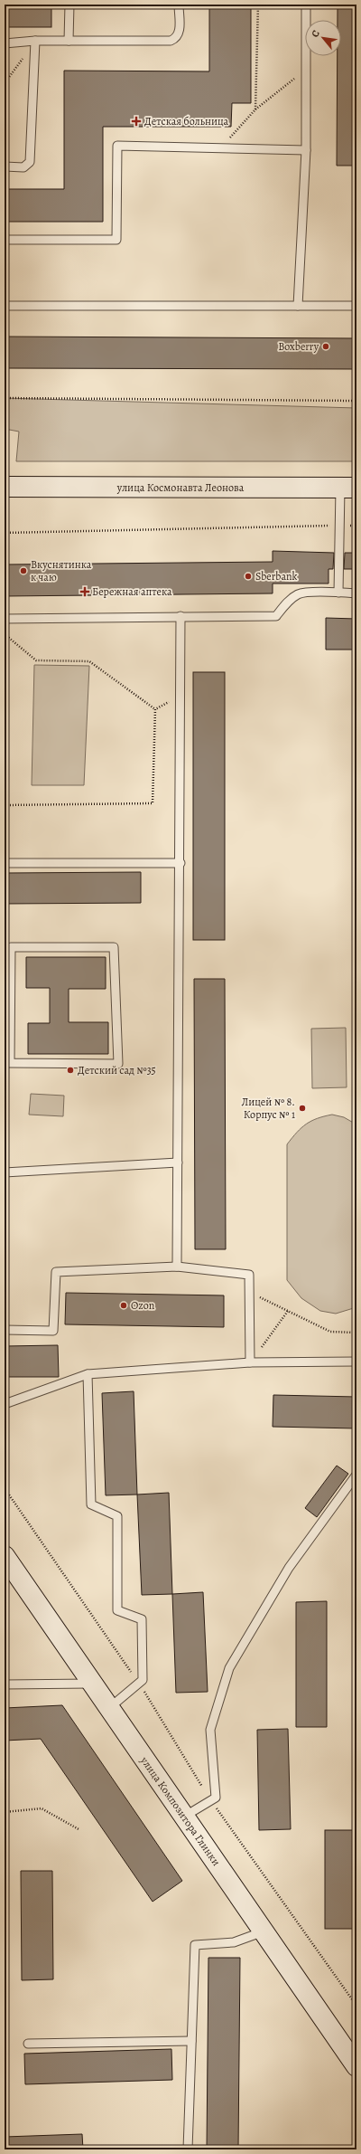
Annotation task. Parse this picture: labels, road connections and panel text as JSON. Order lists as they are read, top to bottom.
{
  "streets": {
    "street": ["улица Космонавта Леонова", "улица Композитора Глинки"]
  },
  "places": {
    "health": ["Детская больница", "Бережная аптека"],
    "other": [
      "Boxberry",
      "Вкуснятинка к чаю",
      "Sberbank",
      "Детский сад №35",
      "Лицей № 8. Корпус № 1",
      "Ozon"
    ]
  },
  "north": "top left"
}
